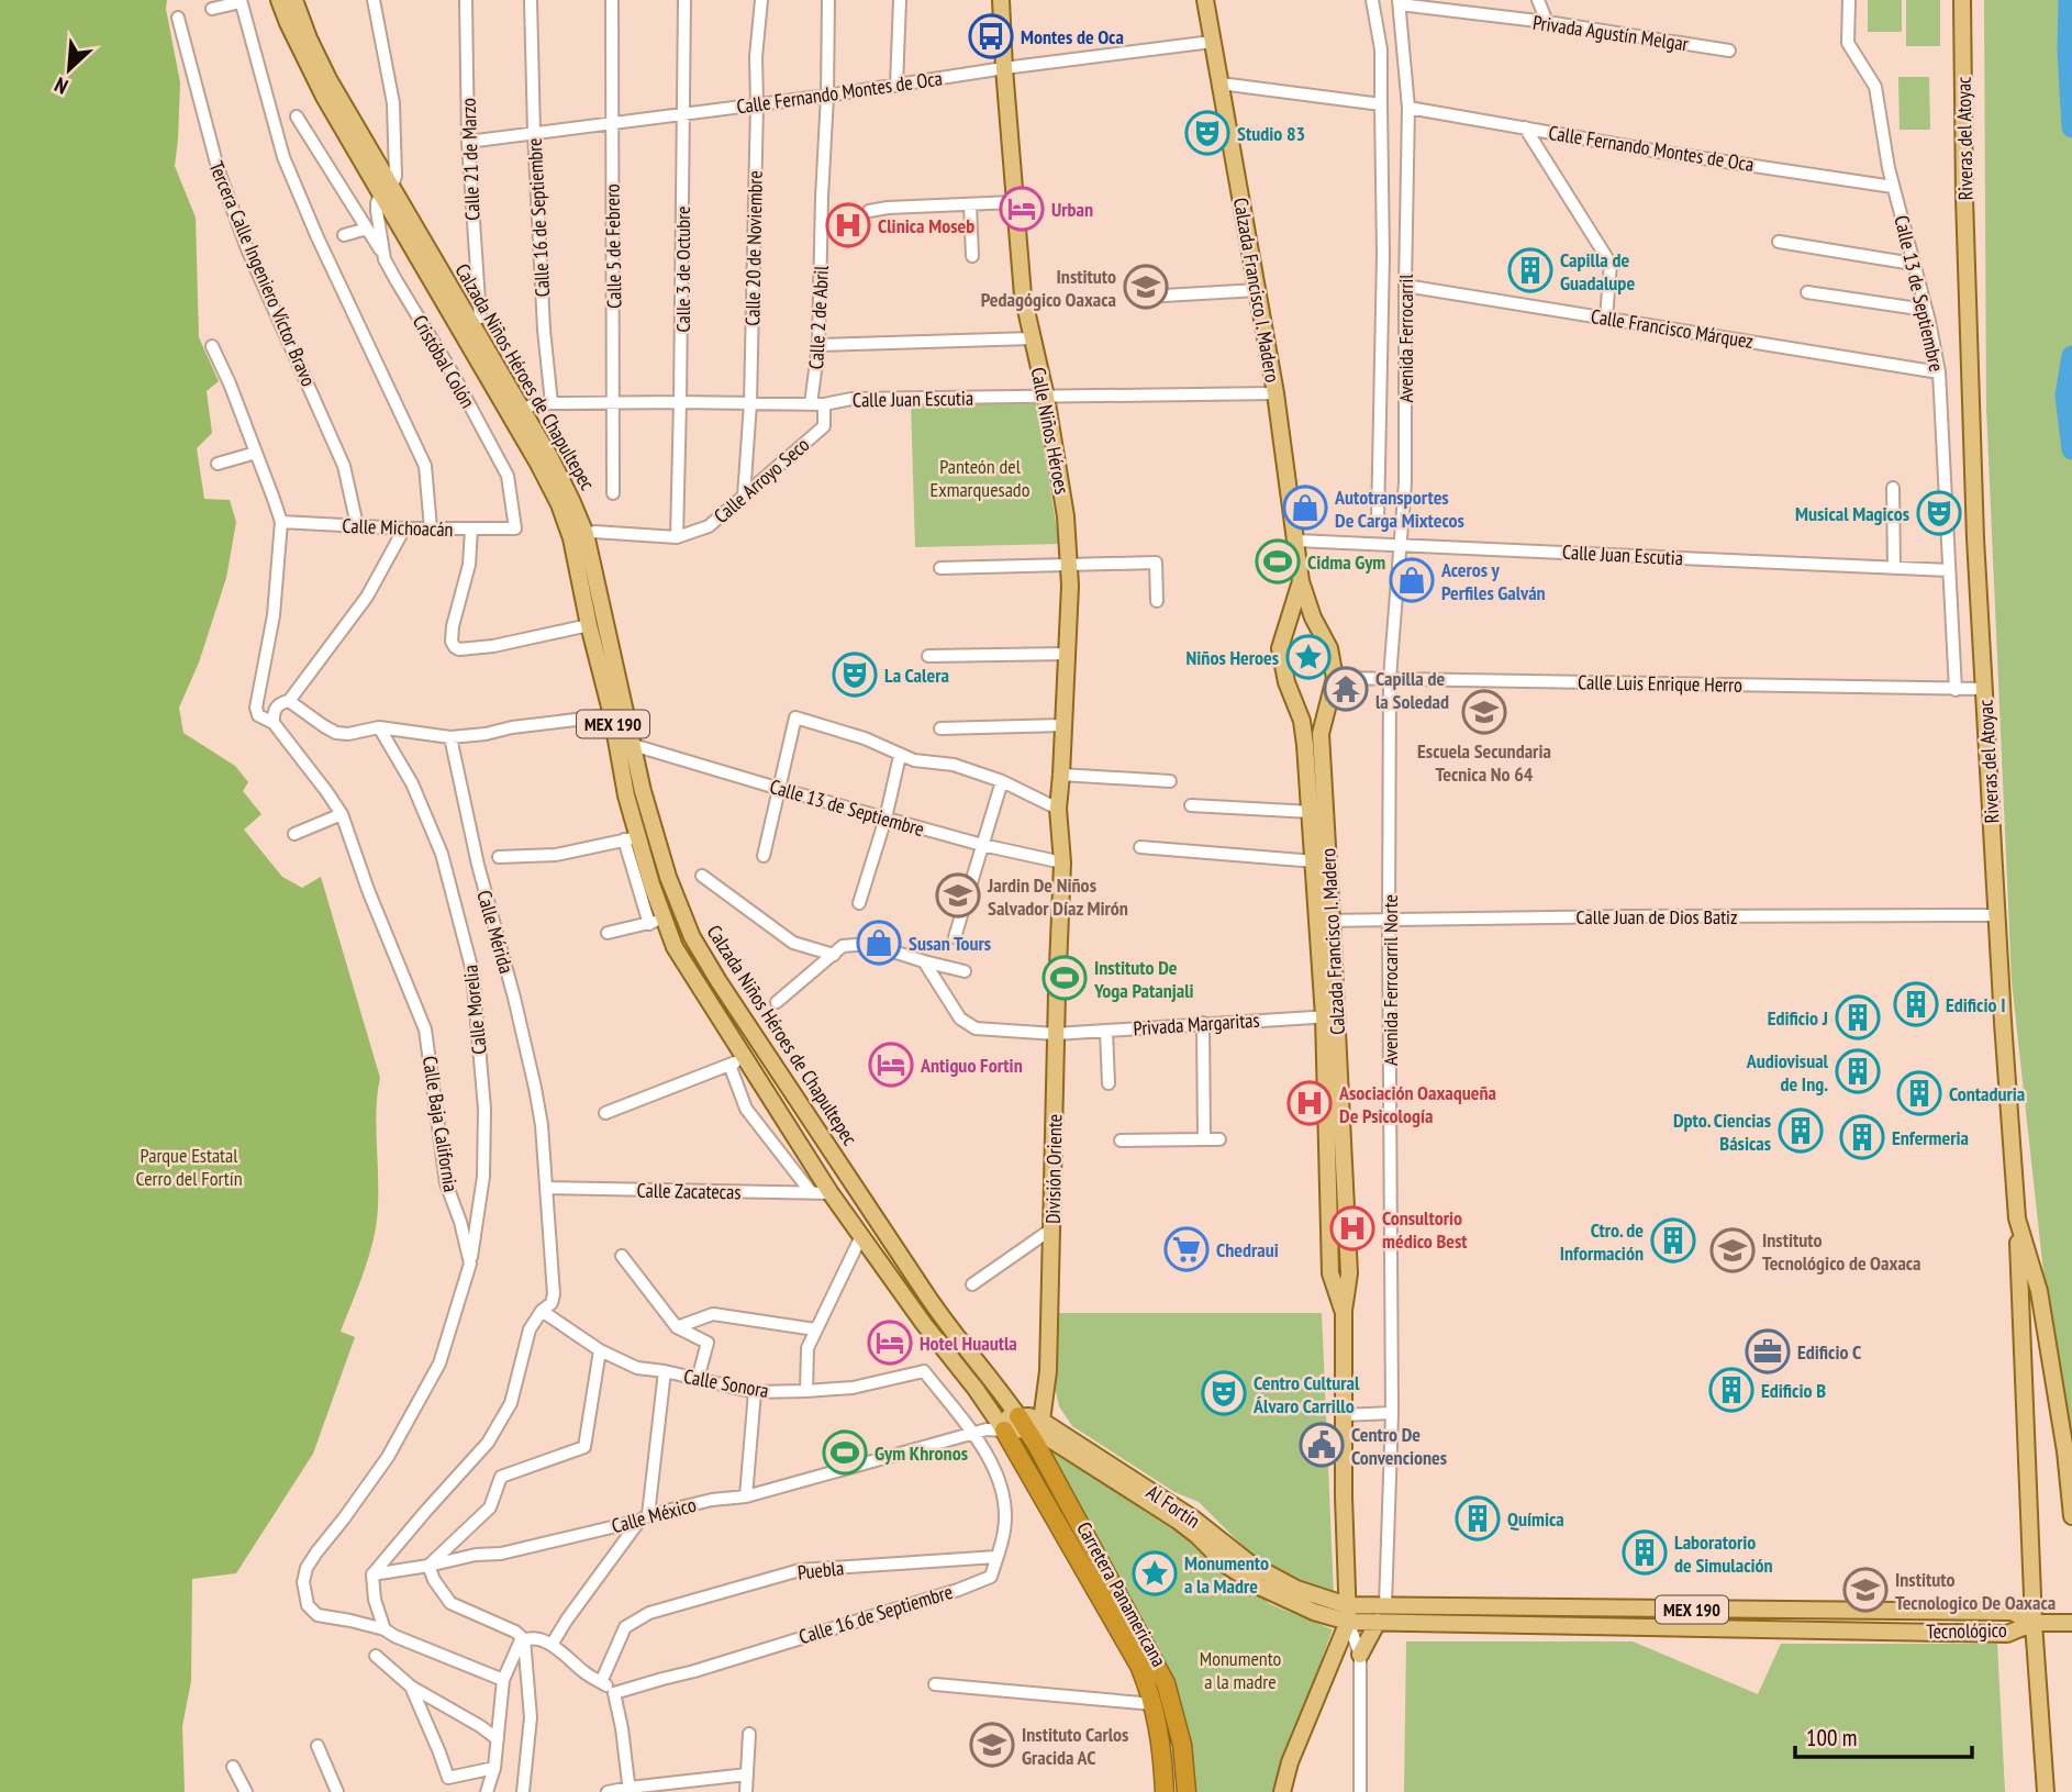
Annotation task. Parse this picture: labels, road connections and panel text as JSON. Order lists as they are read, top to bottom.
{
  "streets": {
    "highway": ["MEX 190", "Carretera Panamericana"],
    "main road": [
      "Riveras del Atoyac",
      "Calzada Francisco I. Madero",
      "Calzada Niños Héroes de Chapultepec",
      "Calle Niños Héroes",
      "División Oriente",
      "Al Fortín",
      "Tecnológico"
    ],
    "street": [
      "Privada Agustín Melgar",
      "Calle Fernando Montes de Oca",
      "Calle 21 de Marzo",
      "Calle 16 de Septiembre",
      "Calle 5 de Febrero",
      "Calle 20 de Noviembre",
      "Calle 3 de Octubre",
      "Tercera Calle Ingeniero Víctor Bravo",
      "Calle 13 de Septiembre",
      "Calle 2 de Abril",
      "Calle Francisco Márquez",
      "Avenida Ferrocarril",
      "Cristóbal Colón",
      "Calle Juan Escutia",
      "Calle Arroyo Seco",
      "Calle Michoacán",
      "Calle Luis Enrique Herro",
      "Calle Juan de Dios Batiz",
      "Calle Mérida",
      "Avenida Ferrocarril Norte",
      "Calle Morelia",
      "Privada Margaritas",
      "Calle Baja California",
      "Calle Zacatecas",
      "Calle Sonora",
      "Calle México",
      "Puebla"
    ]
  },
  "crossings": [
    ["Privada Agustín Melgar", "Avenida Ferrocarril"],
    ["Calle Fernando Montes de Oca", "Calle 21 de Marzo"],
    ["Calle Fernando Montes de Oca", "Calle 16 de Septiembre"],
    ["Calle Fernando Montes de Oca", "Calle 5 de Febrero"],
    ["Calle Fernando Montes de Oca", "Calle 20 de Noviembre"],
    ["Calle Fernando Montes de Oca", "Calle 3 de Octubre"],
    ["Calle Fernando Montes de Oca", "Calzada Francisco I. Madero"],
    ["Calle Fernando Montes de Oca", "Calle 13 de Septiembre"],
    ["Calle Fernando Montes de Oca", "Calle 2 de Abril"],
    ["Calle Fernando Montes de Oca", "Avenida Ferrocarril"],
    ["Calle Fernando Montes de Oca", "Calle Niños Héroes"],
    ["Riveras del Atoyac", "Calle Luis Enrique Herro"],
    ["Riveras del Atoyac", "Calle Juan de Dios Batiz"],
    ["Calle 16 de Septiembre", "Calle Juan Escutia"],
    ["Calle 16 de Septiembre", "Calle Sonora"],
    ["Calle 16 de Septiembre", "Calle México"],
    ["Calle 16 de Septiembre", "Puebla"],
    ["Calle 5 de Febrero", "Calle Juan Escutia"],
    ["Calle 20 de Noviembre", "Calle Juan Escutia"],
    ["Calle 20 de Noviembre", "Calle Arroyo Seco"],
    ["Calle 3 de Octubre", "Calle Juan Escutia"],
    ["Calle 3 de Octubre", "Calle Arroyo Seco"],
    ["Tercera Calle Ingeniero Víctor Bravo", "Calle Michoacán"],
    ["Calzada Francisco I. Madero", "Calle Juan Escutia"],
    ["Calzada Francisco I. Madero", "Calle Luis Enrique Herro"],
    ["Calzada Francisco I. Madero", "Calle Juan de Dios Batiz"],
    ["Calzada Francisco I. Madero", "Privada Margaritas"],
    ["Calzada Francisco I. Madero", "Al Fortín"],
    ["Calzada Francisco I. Madero", "Tecnológico"],
    ["Calle 13 de Septiembre", "Calle Francisco Márquez"],
    ["Calle 13 de Septiembre", "Calzada Niños Héroes de Chapultepec"],
    ["Calle 13 de Septiembre", "Calle Juan Escutia"],
    ["Calle 13 de Septiembre", "Calle Niños Héroes"],
    ["Calle 13 de Septiembre", "Calle Luis Enrique Herro"],
    ["Calle 13 de Septiembre", "División Oriente"],
    ["Calle 2 de Abril", "Calle Juan Escutia"],
    ["Calle Francisco Márquez", "Avenida Ferrocarril"],
    ["Avenida Ferrocarril", "Calle Juan Escutia"],
    ["Avenida Ferrocarril", "Calle Luis Enrique Herro"],
    ["Avenida Ferrocarril", "Avenida Ferrocarril Norte"],
    ["Cristóbal Colón", "Calzada Niños Héroes de Chapultepec"],
    ["Cristóbal Colón", "Calle Michoacán"],
    ["Calzada Niños Héroes de Chapultepec", "Calle Arroyo Seco"],
    ["Calzada Niños Héroes de Chapultepec", "División Oriente"],
    ["Calzada Niños Héroes de Chapultepec", "Calle Zacatecas"],
    ["Calzada Niños Héroes de Chapultepec", "Al Fortín"],
    ["Calzada Niños Héroes de Chapultepec", "Calle México"],
    ["Calzada Niños Héroes de Chapultepec", "Carretera Panamericana"],
    ["Calle Juan Escutia", "Calle Niños Héroes"],
    ["Calle Juan Escutia", "Calle Arroyo Seco"],
    ["Calle Niños Héroes", "División Oriente"],
    ["Calle Michoacán", "Calle Baja California"],
    ["Calle Luis Enrique Herro", "Avenida Ferrocarril Norte"],
    ["MEX 190", "Tecnológico"],
    ["Calle Juan de Dios Batiz", "Avenida Ferrocarril Norte"],
    ["Calle Mérida", "Calle Zacatecas"],
    ["Calle Mérida", "Calle Sonora"],
    ["Calle Mérida", "Calle México"],
    ["Avenida Ferrocarril Norte", "Tecnológico"],
    ["Calle Morelia", "Calle Baja California"],
    ["Privada Margaritas", "División Oriente"],
    ["División Oriente", "Al Fortín"],
    ["División Oriente", "Carretera Panamericana"],
    ["Al Fortín", "Carretera Panamericana"],
    ["Al Fortín", "Tecnológico"],
    ["Calle México", "Carretera Panamericana"]
  ],
  "parks": ["Panteón del Exmarquesado", "Parque Estatal Cerro del Fortín", "Monumento a la madre"],
  "places": {
    "bus stop": ["Montes de Oca"],
    "theatre": [
      "Studio 83",
      "Musical Magicos",
      "La Calera",
      "Centro Cultural Álvaro Carrillo"
    ],
    "hotel": ["Urban", "Antiguo Fortin", "Hotel Huautla"],
    "hospital": ["Clinica Moseb", "Asociación Oaxaqueña De Psicología", "Consultorio médico Best"],
    "building": [
      "Capilla de Guadalupe",
      "Edificio I",
      "Edificio J",
      "Audiovisual de Ing.",
      "Contaduria",
      "Dpto. Ciencias Básicas",
      "Enfermeria",
      "Ctro. de Información",
      "Edificio B",
      "Química",
      "Laboratorio de Simulación"
    ],
    "school or university": [
      "Instituto Pedagógico Oaxaca",
      "Escuela Secundaria Tecnica No 64",
      "Jardin De Niños Salvador Díaz Mirón",
      "Instituto Tecnológico de Oaxaca",
      "Instituto Tecnologico De Oaxaca",
      "Instituto Carlos Gracida AC"
    ],
    "shop": ["Autotransportes De Carga Mixtecos", "Aceros y Perfiles Galván", "Susan Tours"],
    "sports": ["Cidma Gym", "Instituto De Yoga Patanjali", "Gym Khronos"],
    "place": ["Niños Heroes", "Monumento a la Madre"],
    "temple": ["Capilla de la Soledad"],
    "supermarket": ["Chedraui"],
    "office": ["Edificio C"],
    "public building": ["Centro De Convenciones"]
  },
  "scale_bar": "100 m",
  "north": "bottom left"
}
